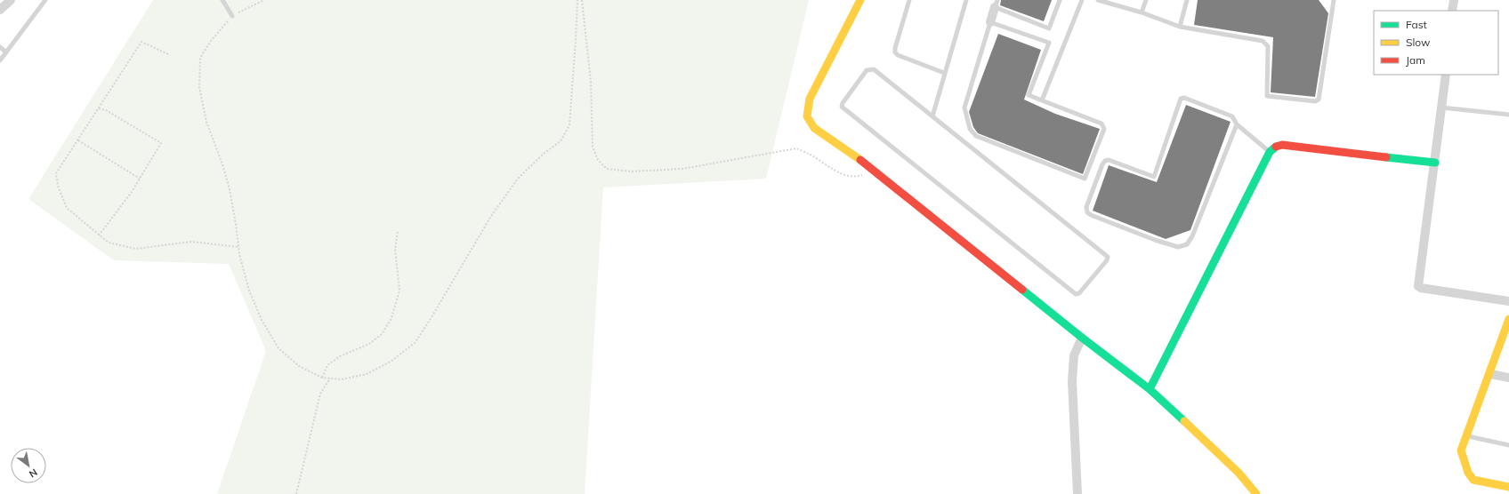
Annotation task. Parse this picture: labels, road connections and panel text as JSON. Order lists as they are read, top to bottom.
{
  "legend": ["Fast", "Slow", "Jam"],
  "north": "bottom right"
}
